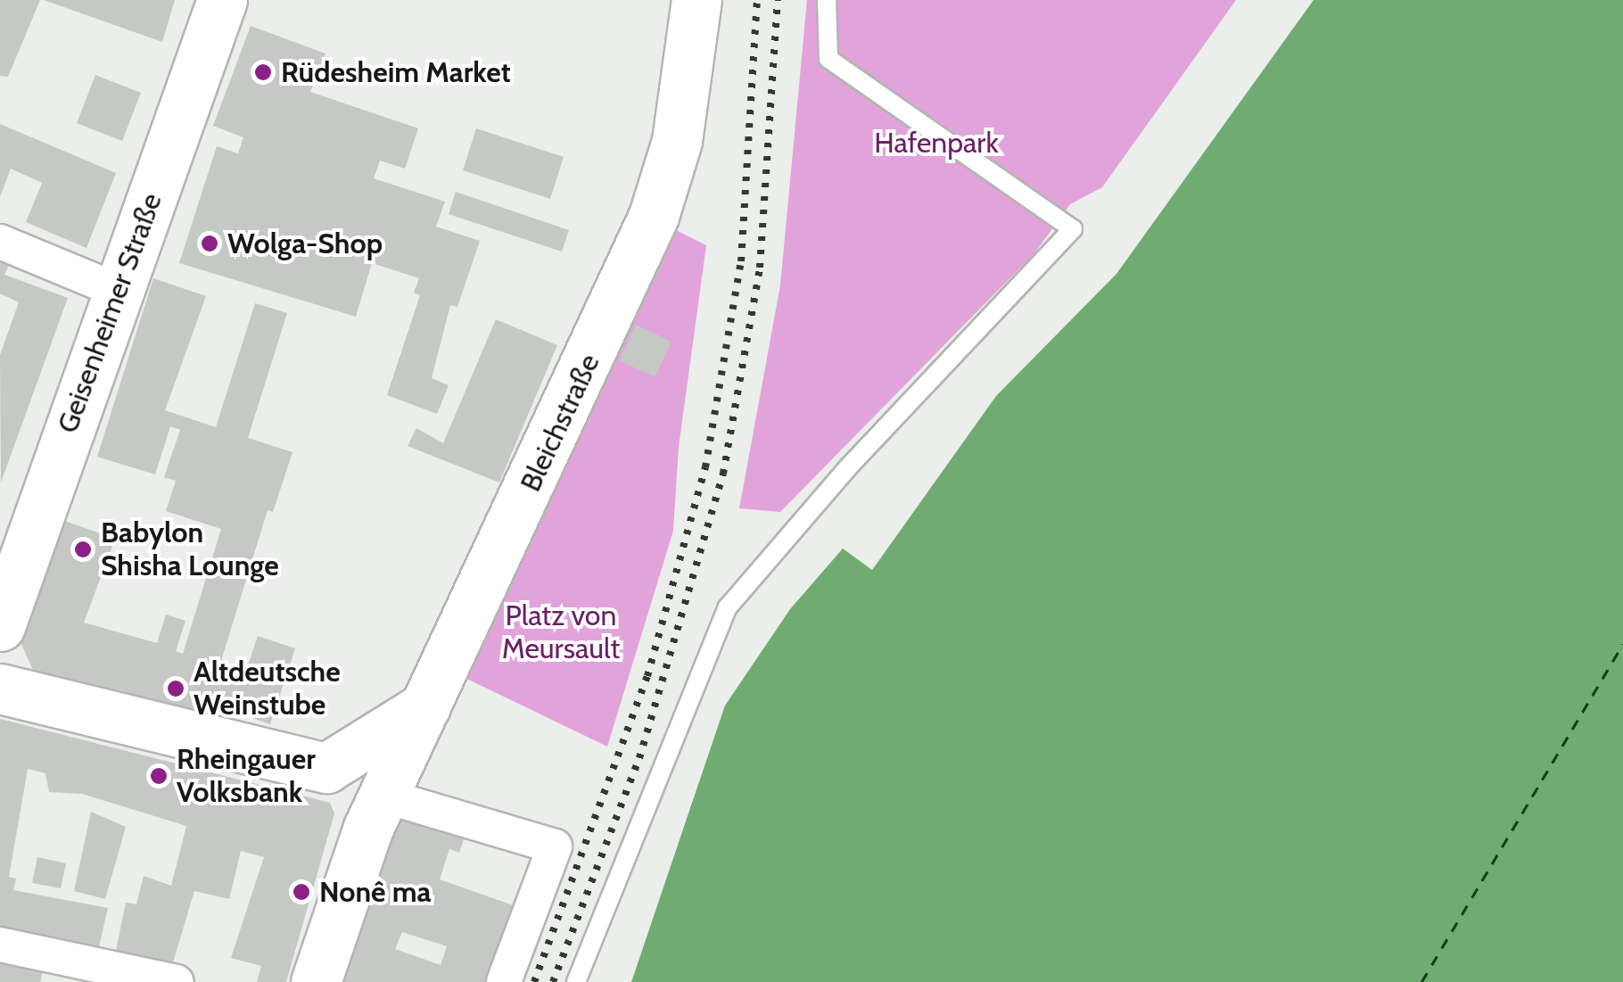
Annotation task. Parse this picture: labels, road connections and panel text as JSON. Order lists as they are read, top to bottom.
{
  "streets": {
    "main road": ["Geisenheimer Straße", "Bleichstraße"]
  },
  "parks": ["Hafenpark", "Platz von Meursault"],
  "places": [
    "Rüdesheim Market",
    "Wolga-Shop",
    "Babylon Shisha Lounge",
    "Altdeutsche Weinstube",
    "Rheingauer Volksbank",
    "Nonê ma"
  ]
}
